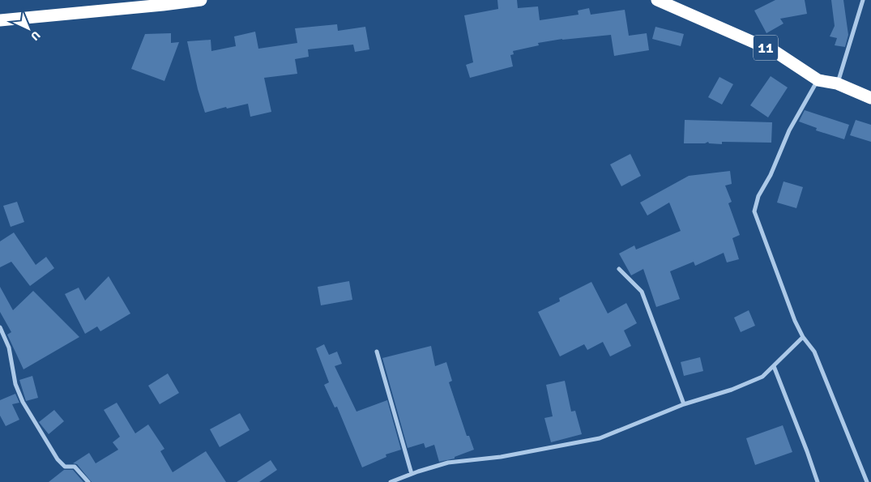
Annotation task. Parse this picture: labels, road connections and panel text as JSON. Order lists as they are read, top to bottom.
{
  "streets": {
    "highway": ["11"]
  },
  "north": "bottom right"
}
